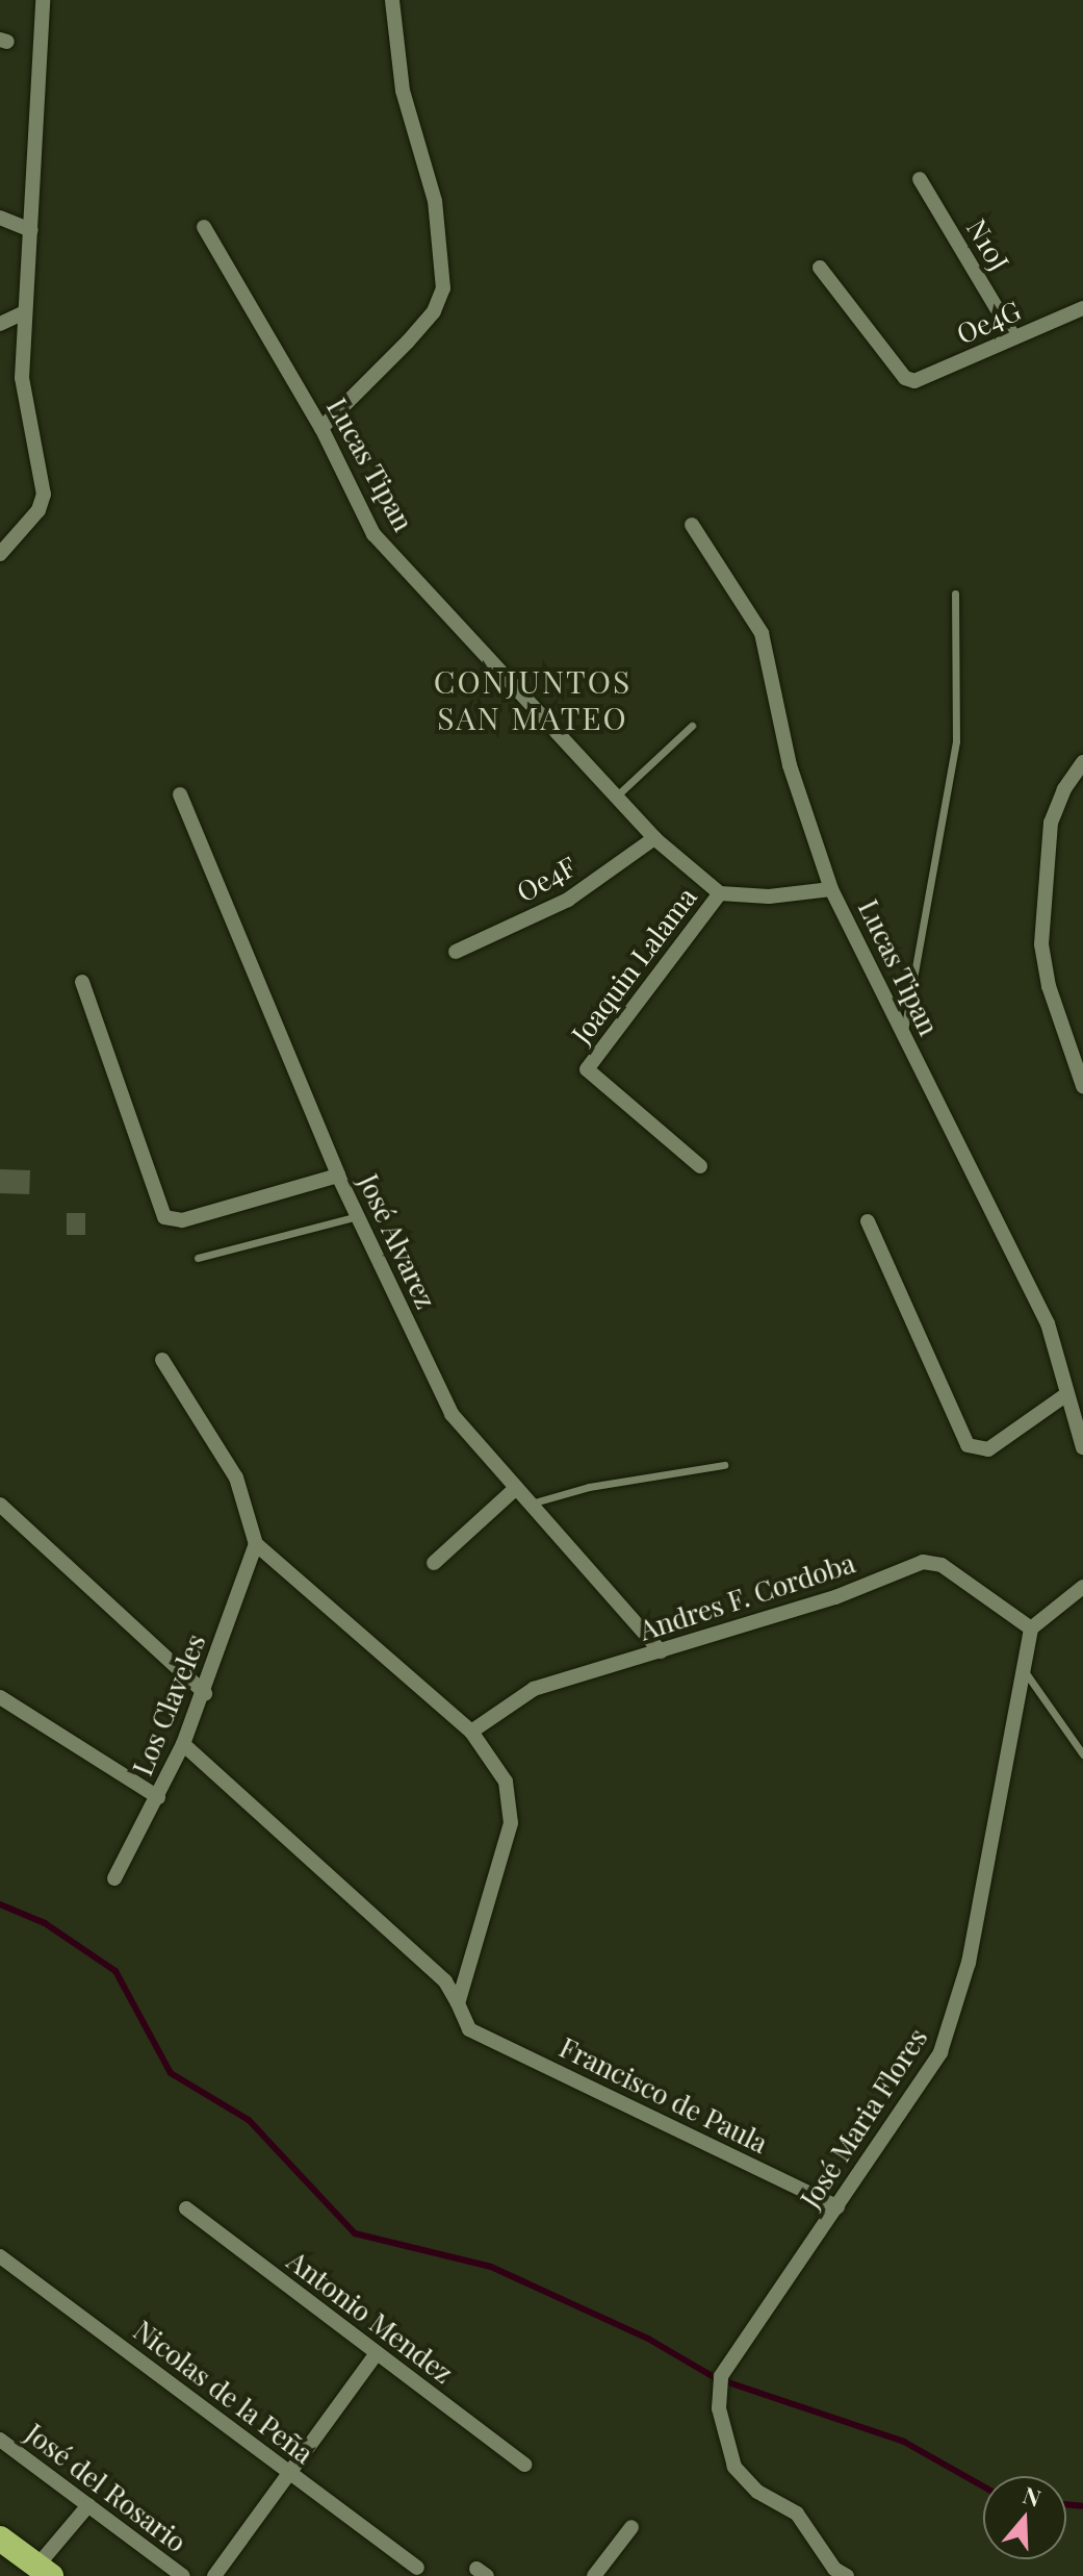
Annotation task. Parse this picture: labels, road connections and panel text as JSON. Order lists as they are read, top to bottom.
{
  "streets": {
    "street": [
      "N10J",
      "Oe4G",
      "Lucas Tipan",
      "Oe4F",
      "Joaquin Lalama",
      "José Alvarez",
      "Andres F. Cordoba",
      "Los Claveles",
      "Francisco de Paula",
      "José Maria Flores",
      "Antonio Mendez",
      "Nicolas de la Peña",
      "José del Rosario"
    ]
  },
  "crossings": [
    ["N10J", "Oe4G"],
    ["Lucas Tipan", "Oe4F"],
    ["Lucas Tipan", "Joaquin Lalama"],
    ["José Alvarez", "Andres F. Cordoba"],
    ["Andres F. Cordoba", "José Maria Flores"],
    ["Francisco de Paula", "José Maria Flores"]
  ],
  "districts": ["CONJUNTOS SAN MATEO"],
  "north": "top"
}
